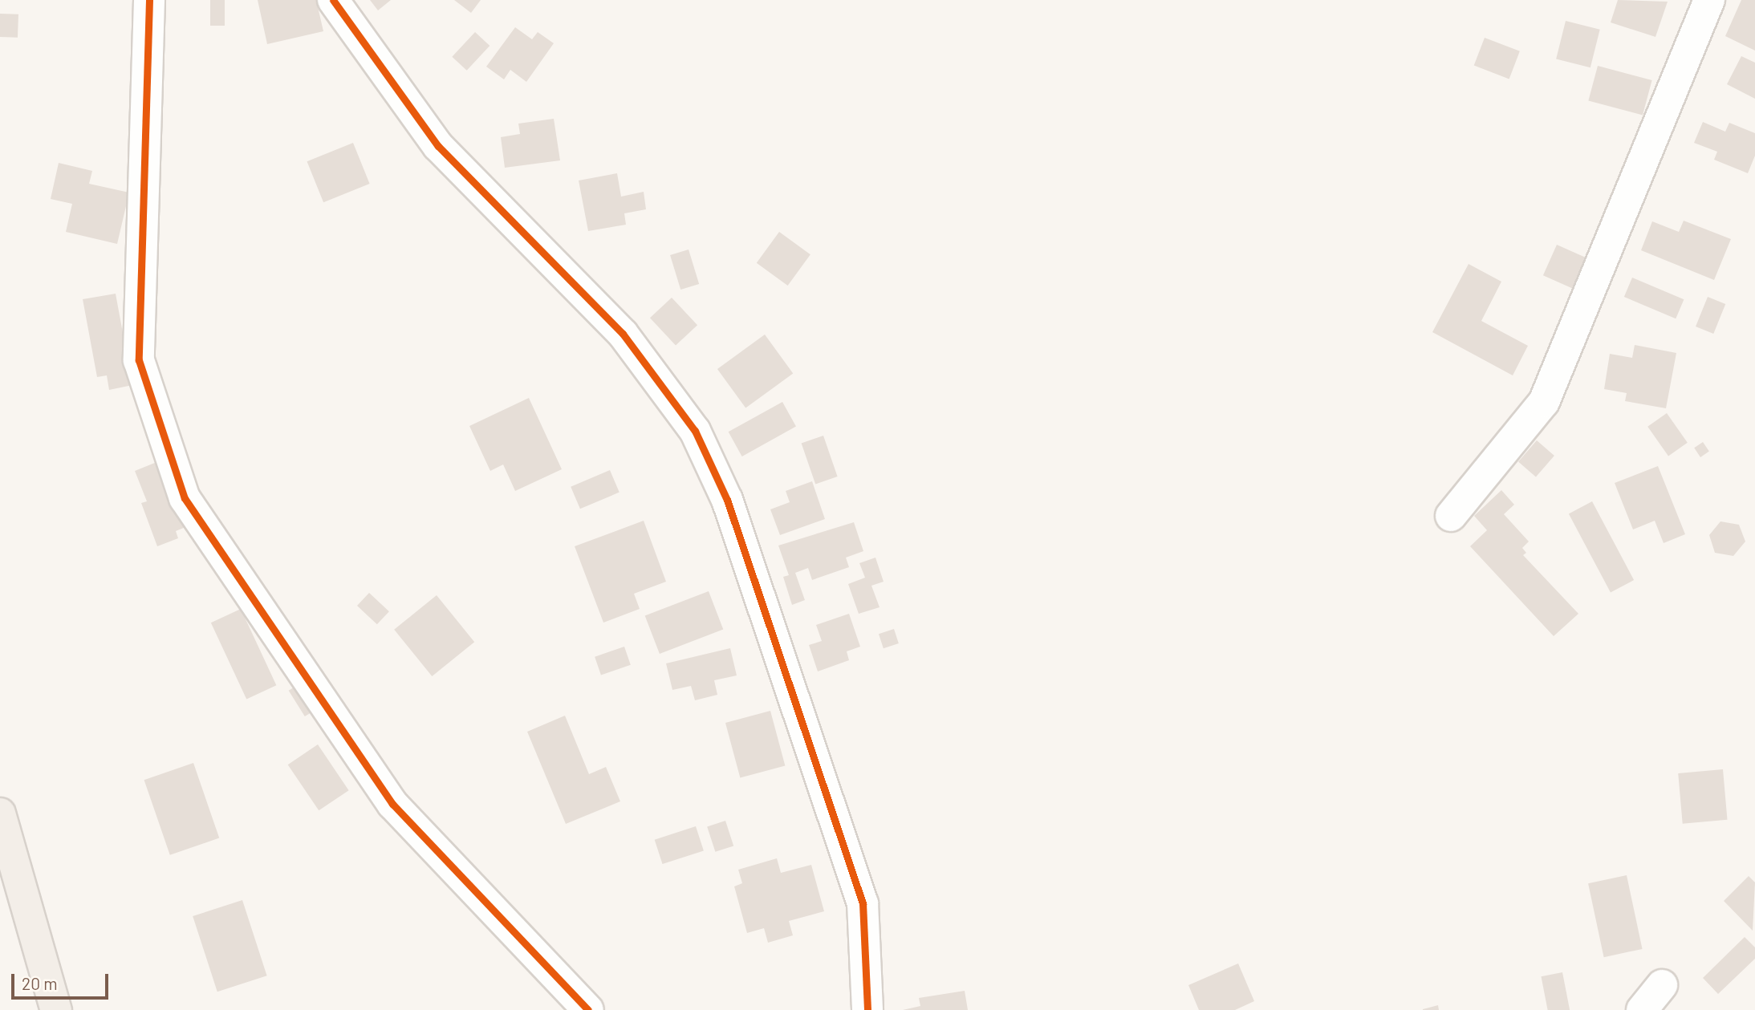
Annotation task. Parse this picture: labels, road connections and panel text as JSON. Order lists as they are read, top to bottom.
{
  "scale_bar": "20 m"
}
